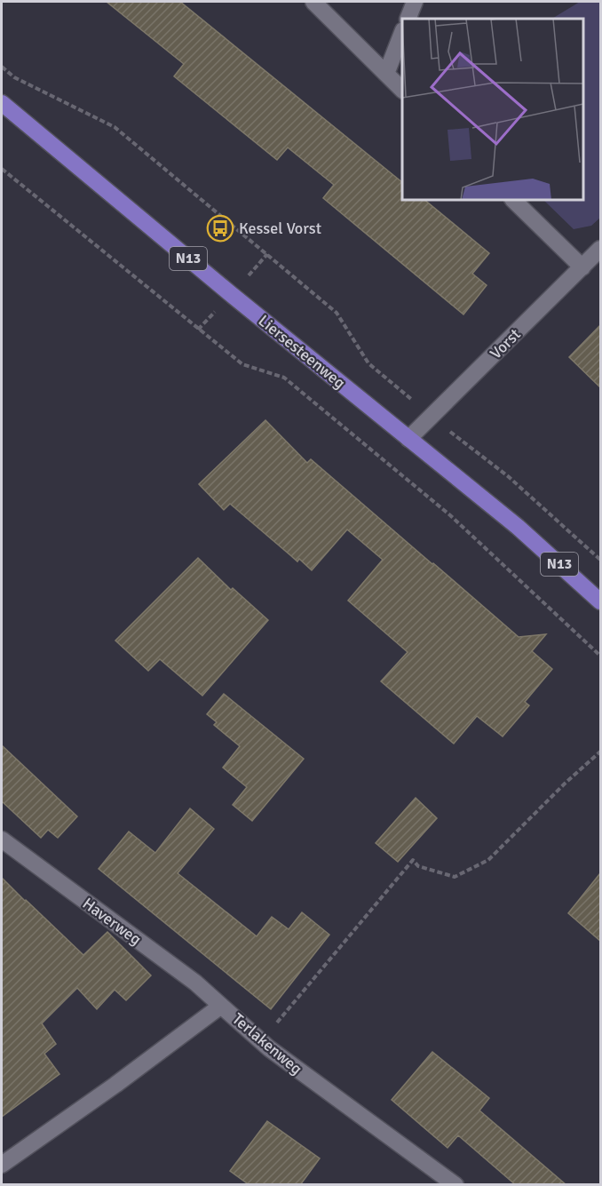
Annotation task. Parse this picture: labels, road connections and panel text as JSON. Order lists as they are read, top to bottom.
{
  "streets": {
    "main road": ["N13", "Liersesteenweg"],
    "street": ["Vorst", "Haverweg", "Terlakenweg"]
  },
  "crossings": [
    ["Vorst", "Liersesteenweg"],
    ["Haverweg", "Terlakenweg"]
  ],
  "places": {
    "bus stop": ["Kessel Vorst"]
  }
}
